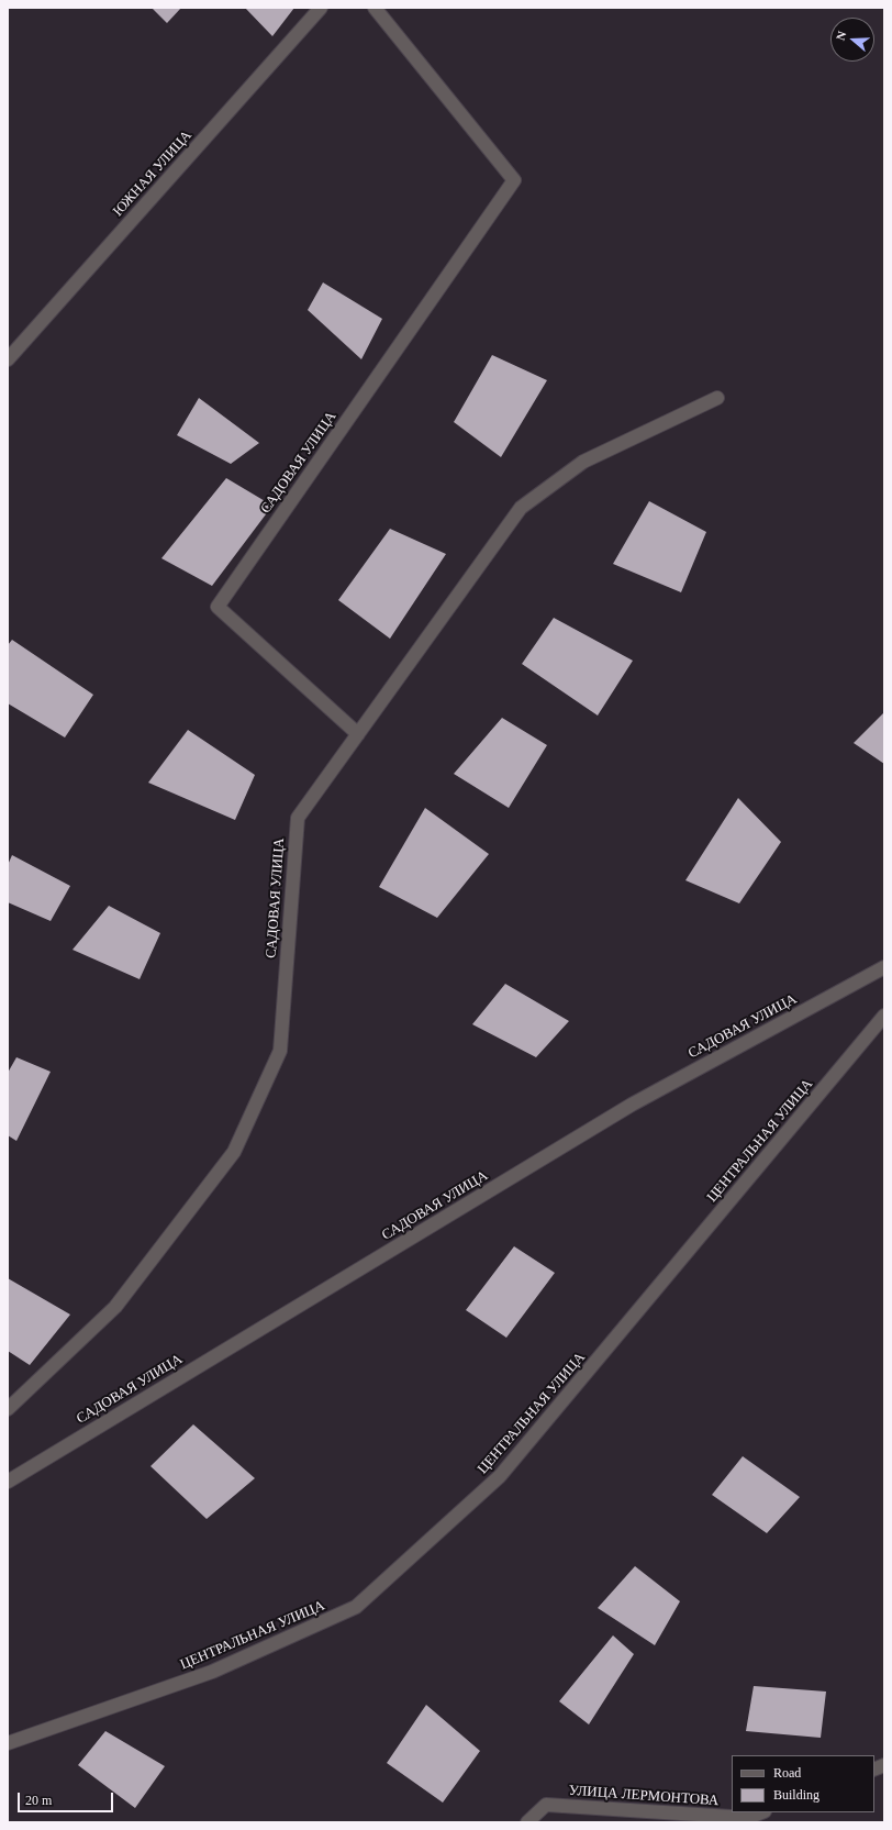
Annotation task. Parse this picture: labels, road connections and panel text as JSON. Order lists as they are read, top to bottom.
{
  "streets": {
    "street": [
      "ЮЖНАЯ УЛИЦА",
      "САДОВАЯ УЛИЦА",
      "ЦЕНТРАЛЬНАЯ УЛИЦА",
      "УЛИЦА ЛЕРМОНТОВА"
    ]
  },
  "legend": ["Road", "Building"],
  "scale_bar": "20 m",
  "north": "left"
}
